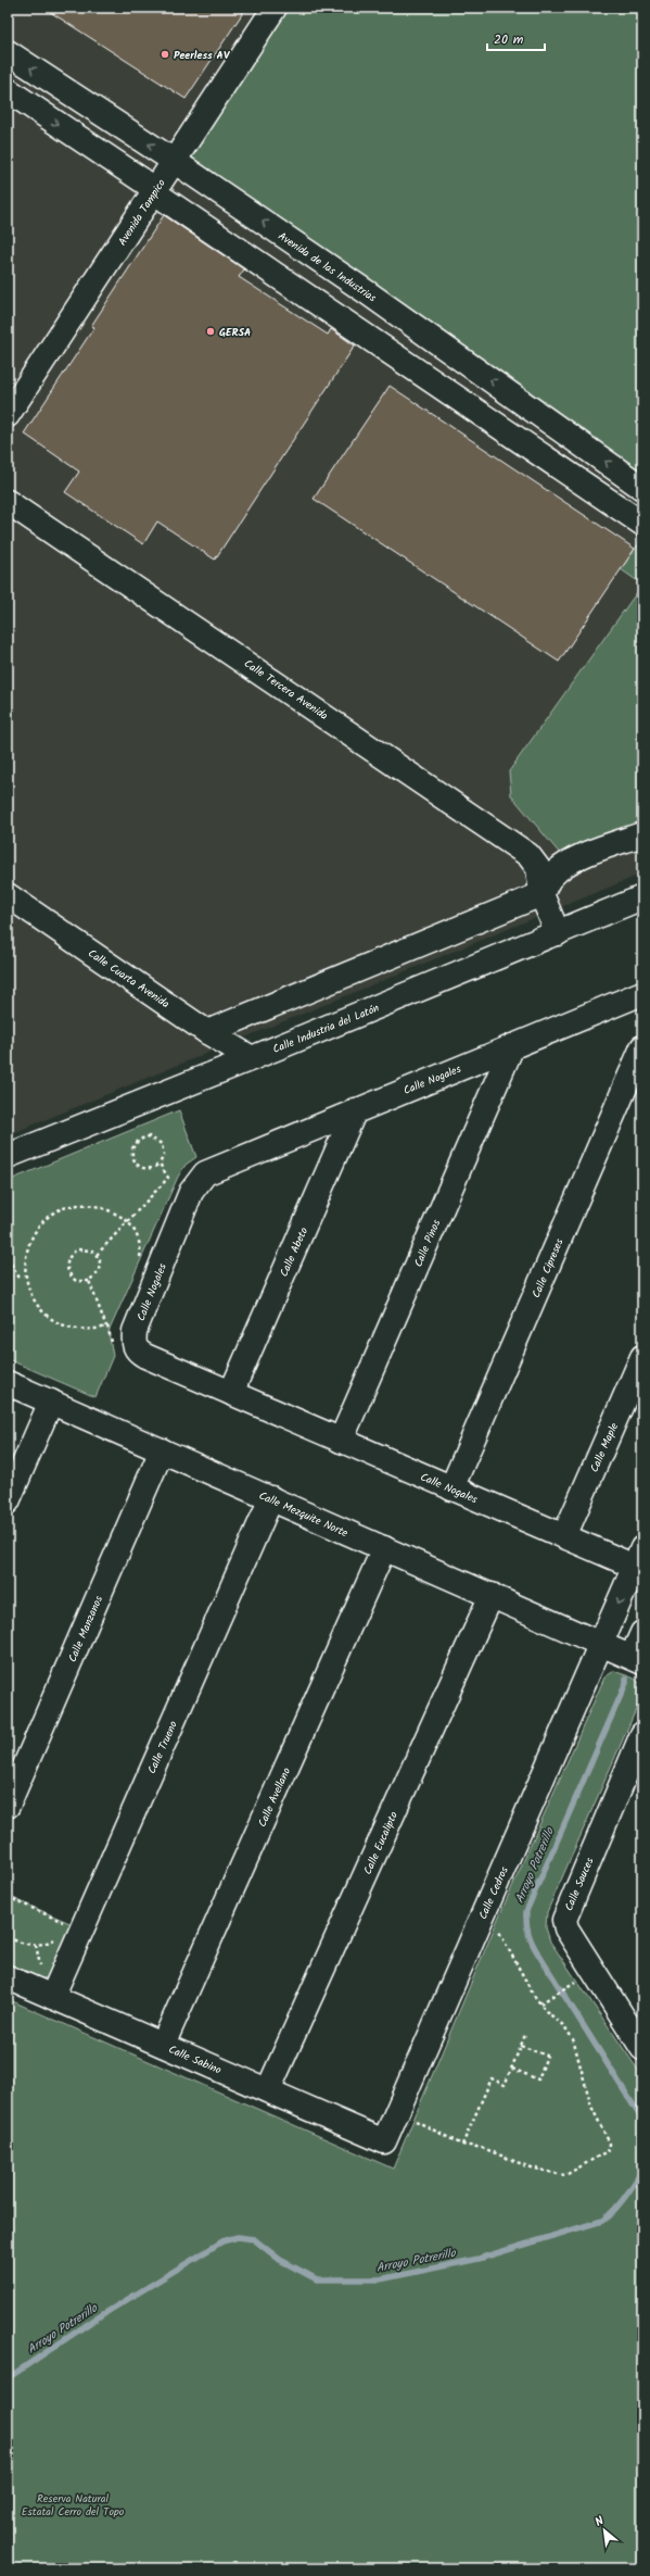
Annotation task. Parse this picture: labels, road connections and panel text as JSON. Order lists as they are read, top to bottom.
{
  "streets": {
    "street": [
      "Avenida Tampico",
      "Avenida de las Industrias",
      "Calle Tercera Avenida",
      "Calle Cuarta Avenida",
      "Calle Industria del Latón",
      "Calle Nogales",
      "Calle Pinos",
      "Calle Abeto",
      "Calle Cipreses",
      "Calle Maple",
      "Calle Mezquite Norte",
      "Calle Manzanos",
      "Calle Trueno",
      "Calle Avellano",
      "Calle Eucalipto",
      "Calle Sauces",
      "Calle Cedros",
      "Calle Sabino"
    ]
  },
  "crossings": [
    ["Avenida Tampico", "Avenida de las Industrias"],
    ["Calle Tercera Avenida", "Calle Industria del Latón"],
    ["Calle Cuarta Avenida", "Calle Industria del Latón"],
    ["Calle Nogales", "Calle Pinos"],
    ["Calle Nogales", "Calle Abeto"],
    ["Calle Nogales", "Calle Cipreses"],
    ["Calle Nogales", "Calle Maple"],
    ["Calle Nogales", "Calle Cedros"],
    ["Calle Mezquite Norte", "Calle Manzanos"],
    ["Calle Mezquite Norte", "Calle Trueno"],
    ["Calle Mezquite Norte", "Calle Avellano"],
    ["Calle Mezquite Norte", "Calle Eucalipto"],
    ["Calle Mezquite Norte", "Calle Cedros"],
    ["Calle Trueno", "Calle Sabino"],
    ["Calle Avellano", "Calle Sabino"],
    ["Calle Eucalipto", "Calle Sabino"],
    ["Calle Cedros", "Calle Sabino"]
  ],
  "water": ["Arroyo Potrerillo"],
  "parks": ["Reserva Natural Estatal Cerro del Topo"],
  "places": ["Peerless AV", "GERSA"],
  "scale_bar": "20 m",
  "north": "top left"
}
